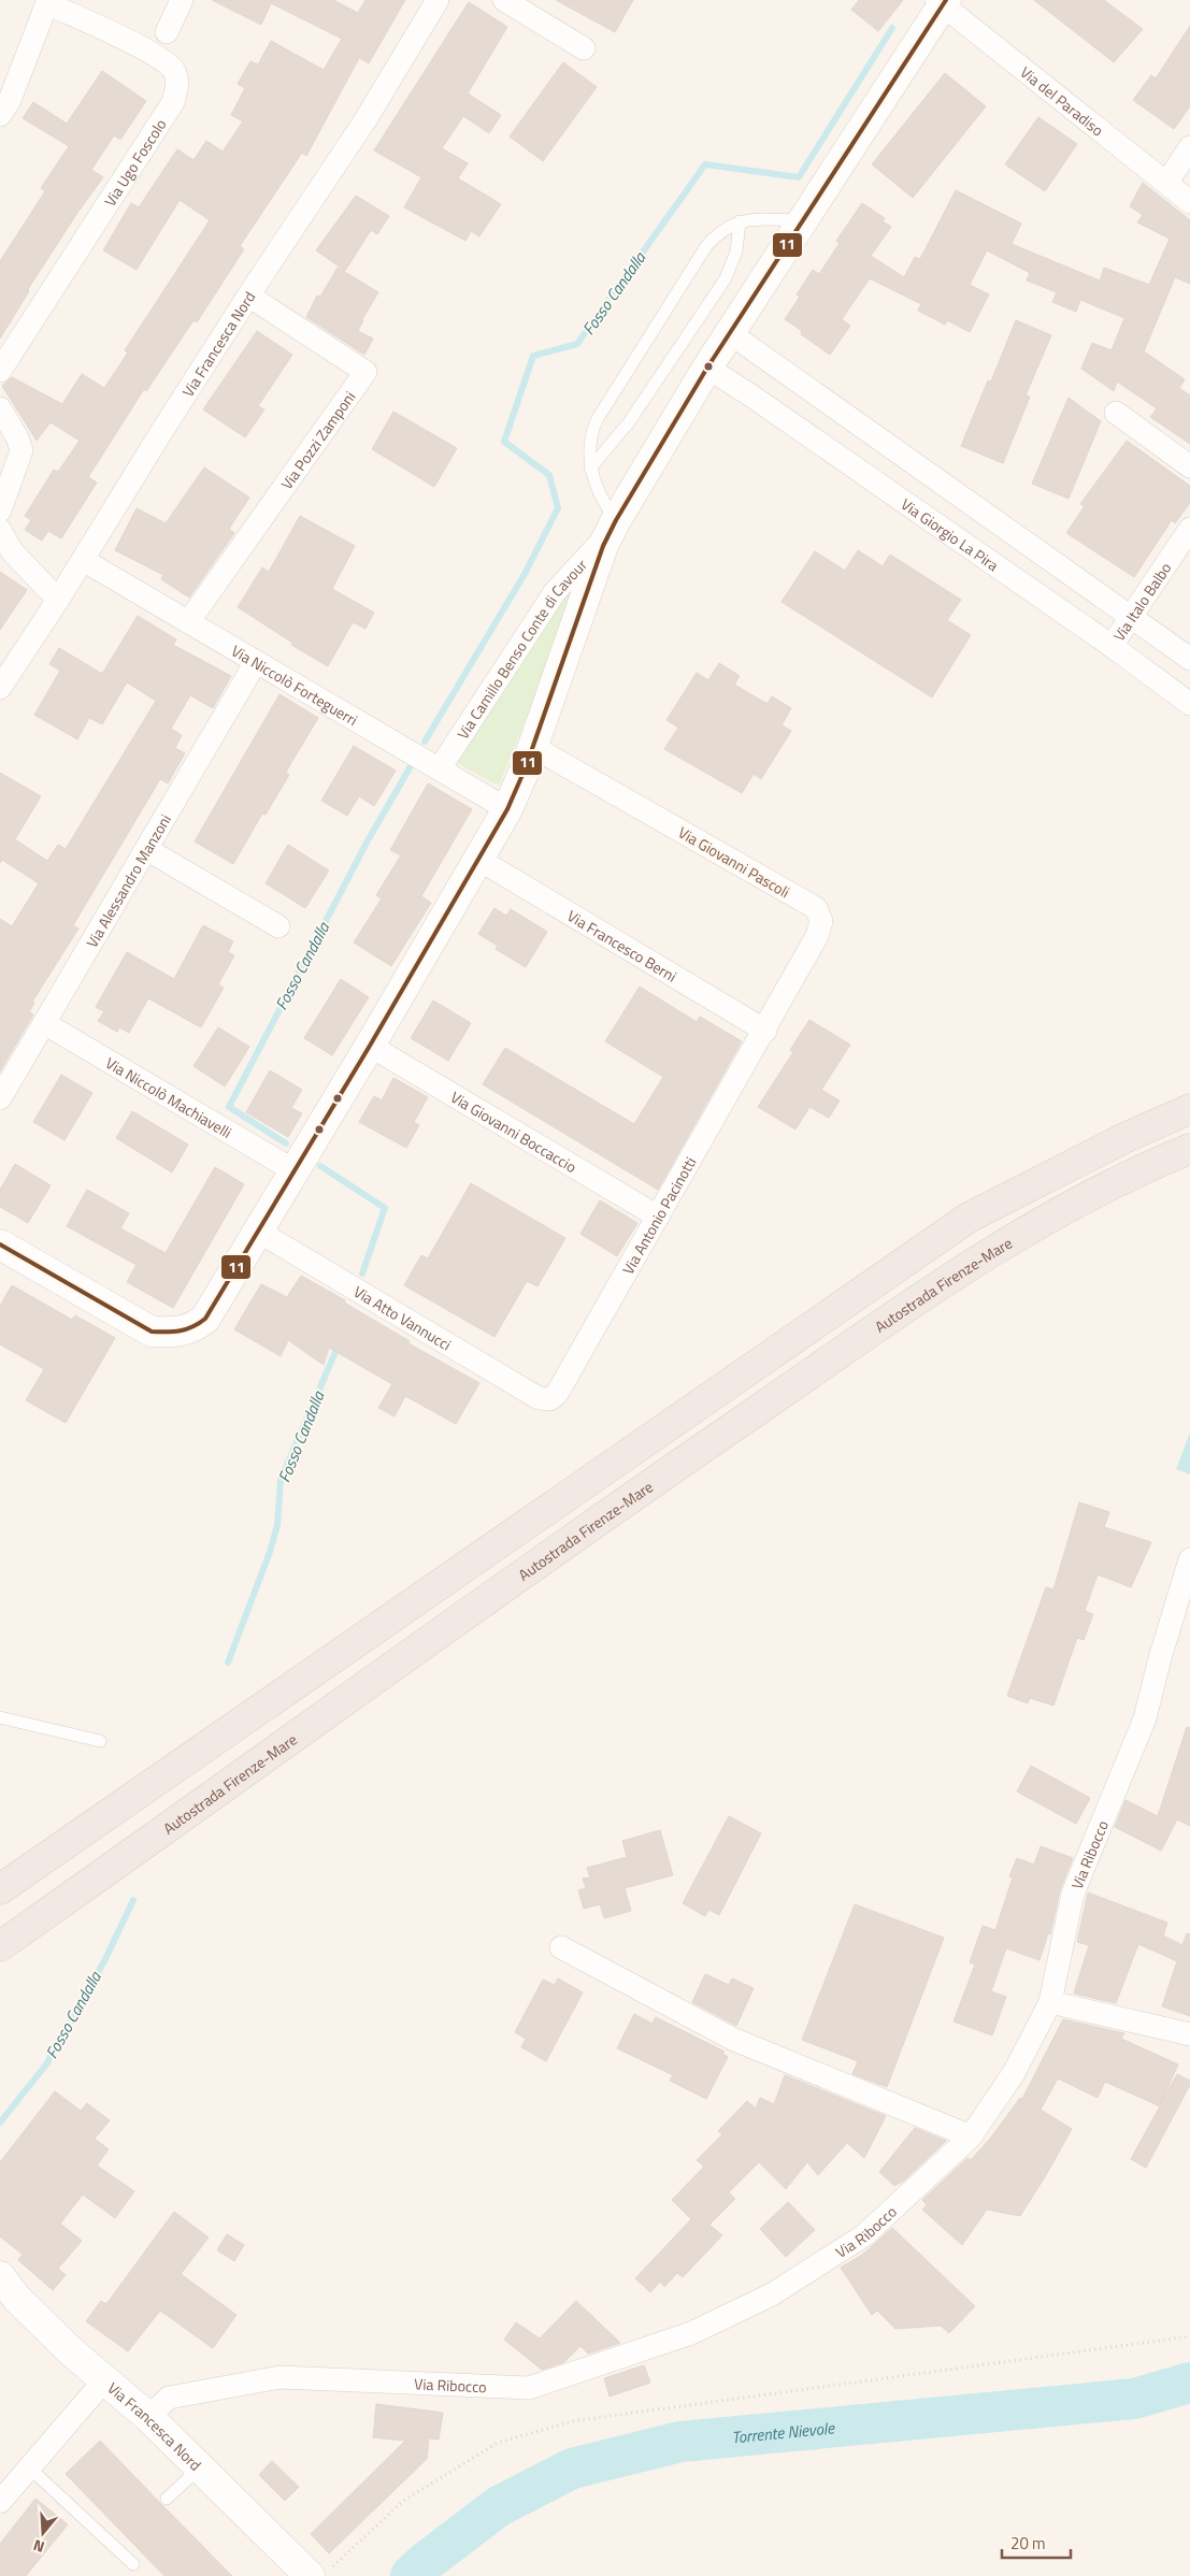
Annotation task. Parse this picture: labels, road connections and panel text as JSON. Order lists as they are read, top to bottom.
{
  "streets": {
    "highway": ["Autostrada Firenze-Mare"],
    "main road": ["Via Francesca Nord", "Via Camillo Benso Conte di Cavour"],
    "street": [
      "Via del Paradiso",
      "Via Ugo Foscolo",
      "Via Pozzi Zamponi",
      "Via Giorgio La Pira",
      "Via Italo Balbo",
      "Via Niccolò Forteguerri",
      "Via Giovanni Pascoli",
      "Via Alessandro Manzoni",
      "Via Francesco Berni",
      "Via Niccolò Machiavelli",
      "Via Giovanni Boccaccio",
      "Via Antonio Pacinotti",
      "Via Atto Vannucci",
      "Via Ribocco"
    ]
  },
  "crossings": [
    ["Via del Paradiso", "Via Camillo Benso Conte di Cavour"],
    ["Via Francesca Nord", "Via Pozzi Zamponi"],
    ["Via Francesca Nord", "Via Niccolò Forteguerri"],
    ["Via Francesca Nord", "Via Ribocco"],
    ["Via Pozzi Zamponi", "Via Niccolò Forteguerri"],
    ["Via Giorgio La Pira", "Via Italo Balbo"],
    ["Via Giorgio La Pira", "Via Camillo Benso Conte di Cavour"],
    ["Via Camillo Benso Conte di Cavour", "Via Niccolò Forteguerri"],
    ["Via Camillo Benso Conte di Cavour", "Via Giovanni Pascoli"],
    ["Via Camillo Benso Conte di Cavour", "Via Francesco Berni"],
    ["Via Camillo Benso Conte di Cavour", "Via Niccolò Machiavelli"],
    ["Via Camillo Benso Conte di Cavour", "Via Giovanni Boccaccio"],
    ["Via Camillo Benso Conte di Cavour", "Via Atto Vannucci"],
    ["Via Niccolò Forteguerri", "Via Alessandro Manzoni"],
    ["Via Giovanni Pascoli", "Via Francesco Berni"],
    ["Via Giovanni Pascoli", "Via Antonio Pacinotti"],
    ["Via Alessandro Manzoni", "Via Niccolò Machiavelli"],
    ["Via Francesco Berni", "Via Antonio Pacinotti"],
    ["Via Giovanni Boccaccio", "Via Antonio Pacinotti"],
    ["Via Antonio Pacinotti", "Via Atto Vannucci"]
  ],
  "water": ["Fosso Candalla", "Torrente Nievole"],
  "lines": ["transit line 11"],
  "scale_bar": "20 m",
  "north": "bottom"
}
